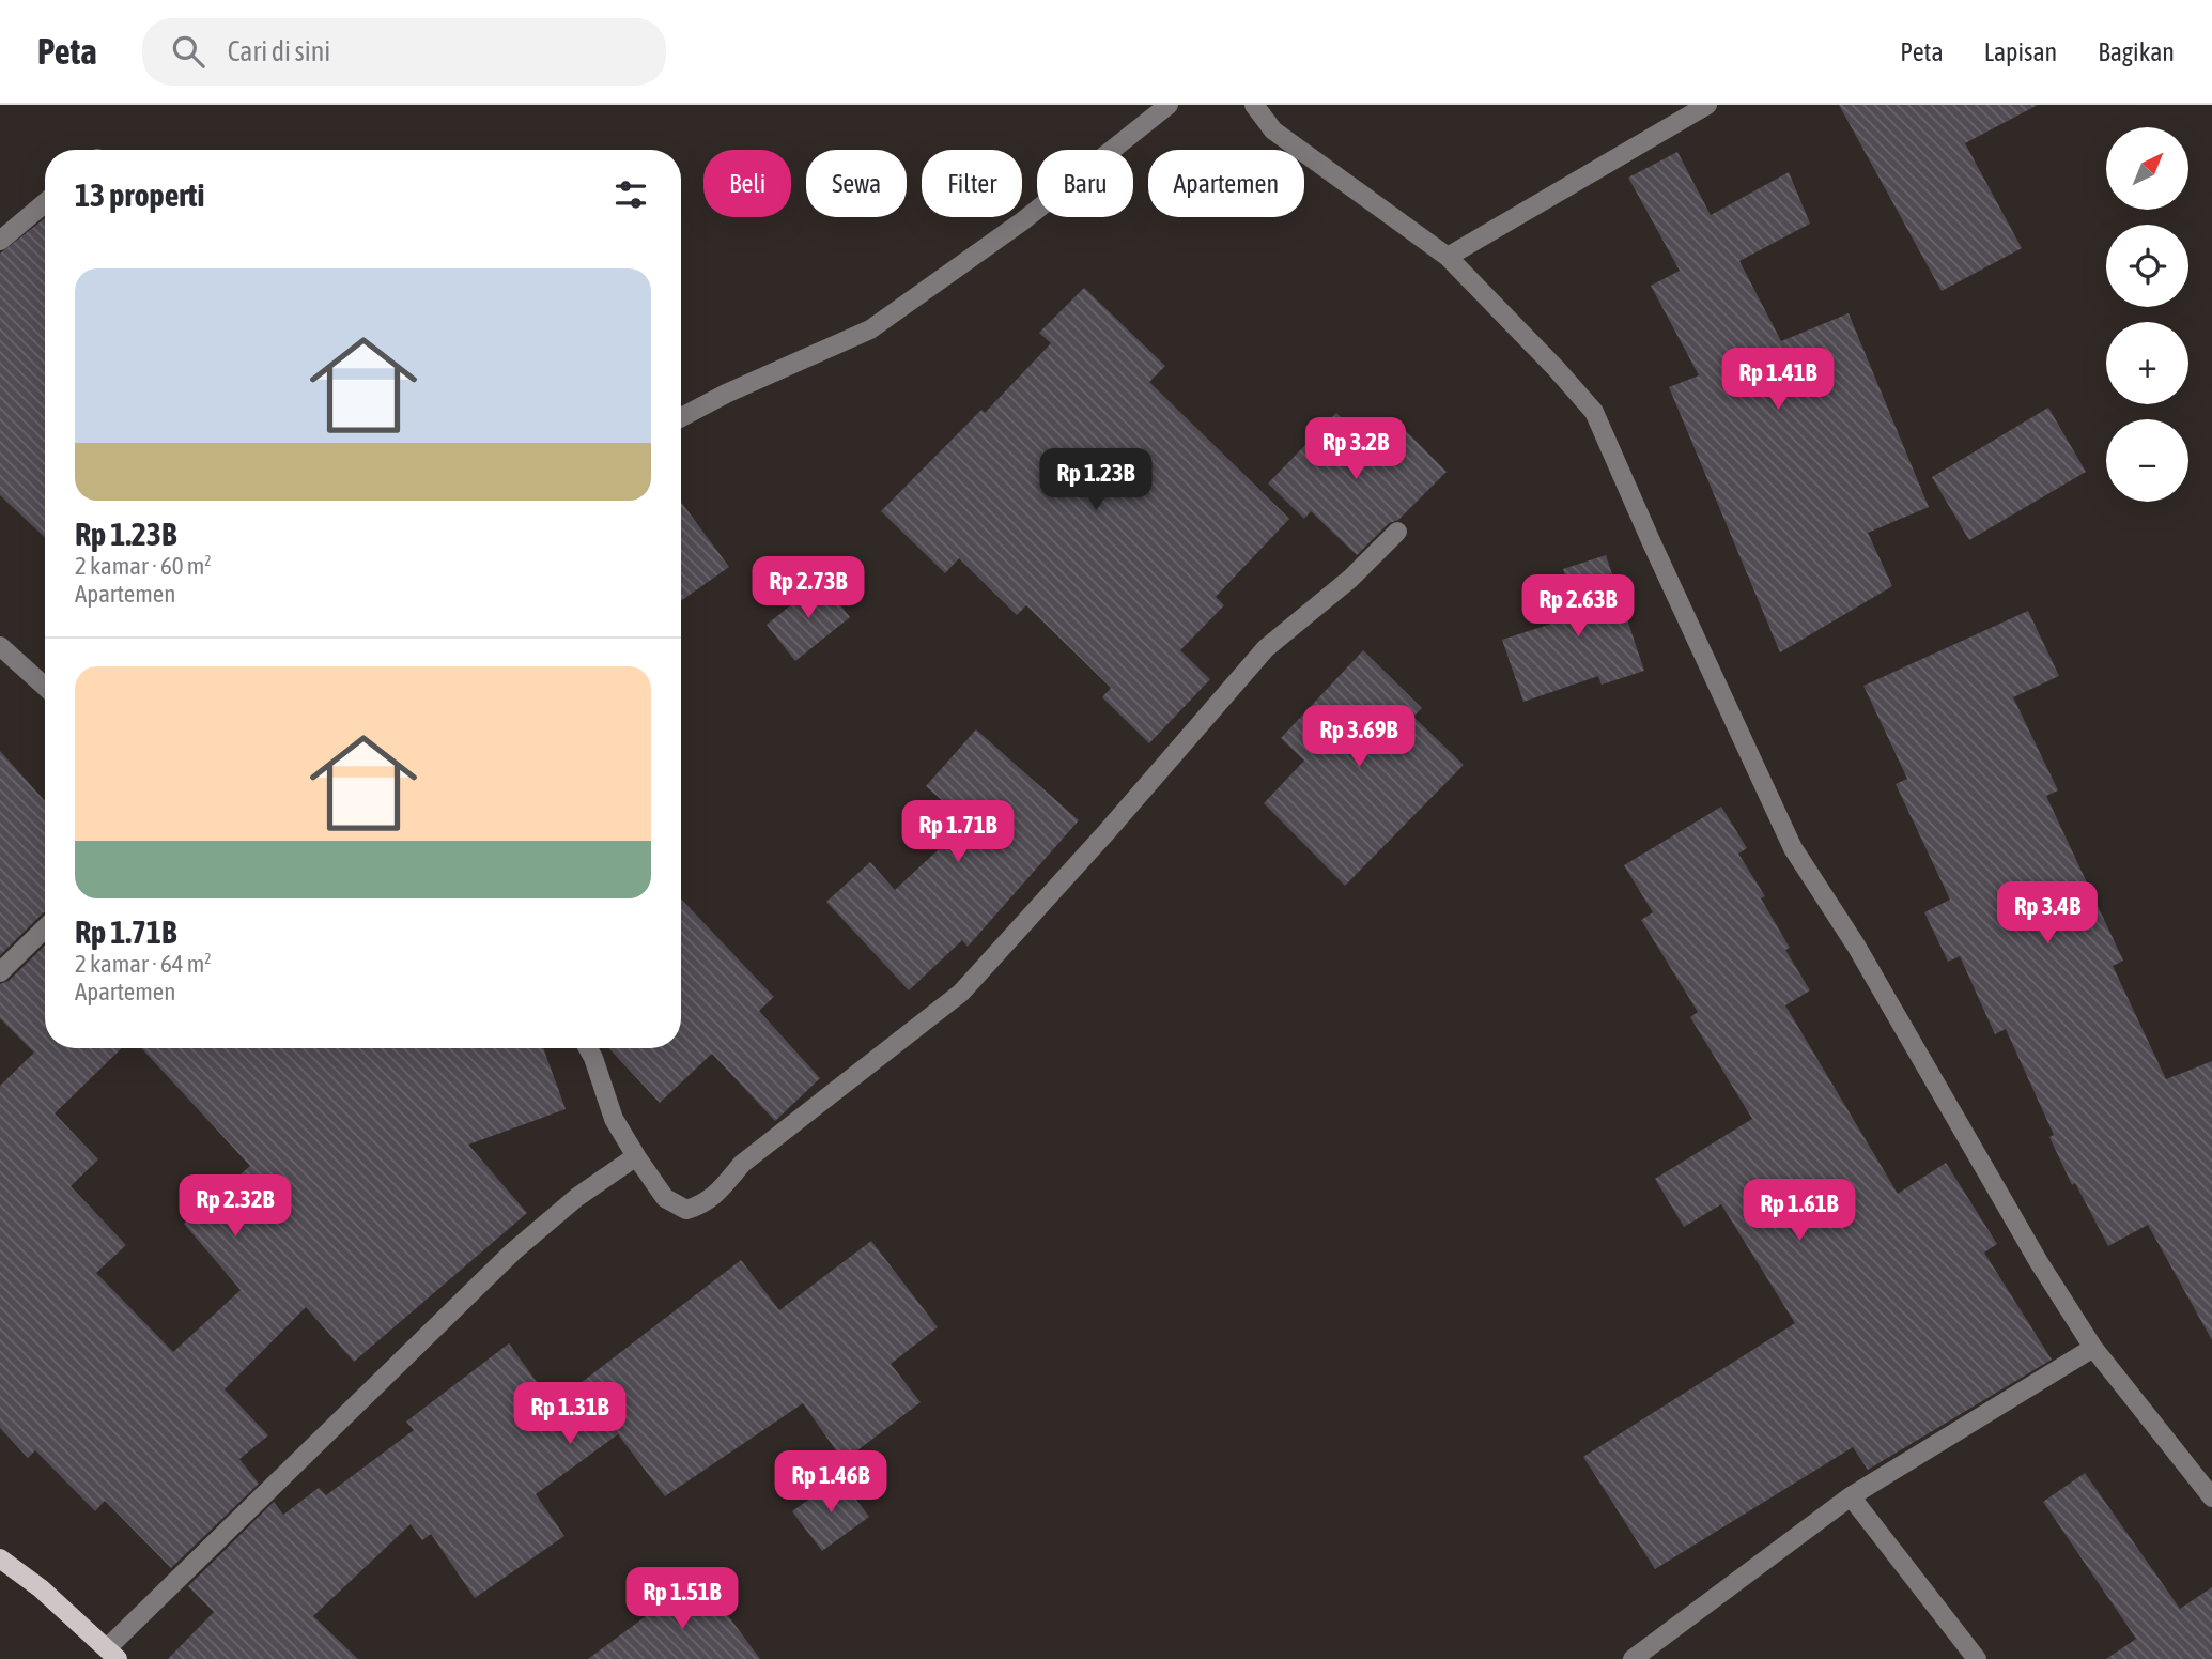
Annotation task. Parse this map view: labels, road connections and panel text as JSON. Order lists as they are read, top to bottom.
{
  "north": "top right",
  "page": {
    "header": "Peta",
    "search": "Cari di sini",
    "nav": ["Peta", "Lapisan", "Bagikan"],
    "map_buttons": ["+", "−"],
    "chip": [
      "Beli",
      "Sewa",
      "Filter",
      "Baru",
      "Apartemen"
    ],
    "heading": "13 properti",
    "list": [
      {
        "name": "Rp 1.23B",
        "note": "2 kamar · 60 m² · Apartemen"
      },
      {
        "name": "Rp 1.71B",
        "note": "2 kamar · 64 m² · Apartemen"
      }
    ],
    "price": [
      "Rp 1.41B",
      "Rp 3.2B",
      "Rp 1.23B",
      "Rp 2.73B",
      "Rp 2.63B",
      "Rp 3.69B",
      "Rp 1.71B",
      "Rp 3.4B",
      "Rp 2.32B",
      "Rp 1.61B",
      "Rp 1.31B",
      "Rp 1.46B",
      "Rp 1.51B"
    ]
  }
}
